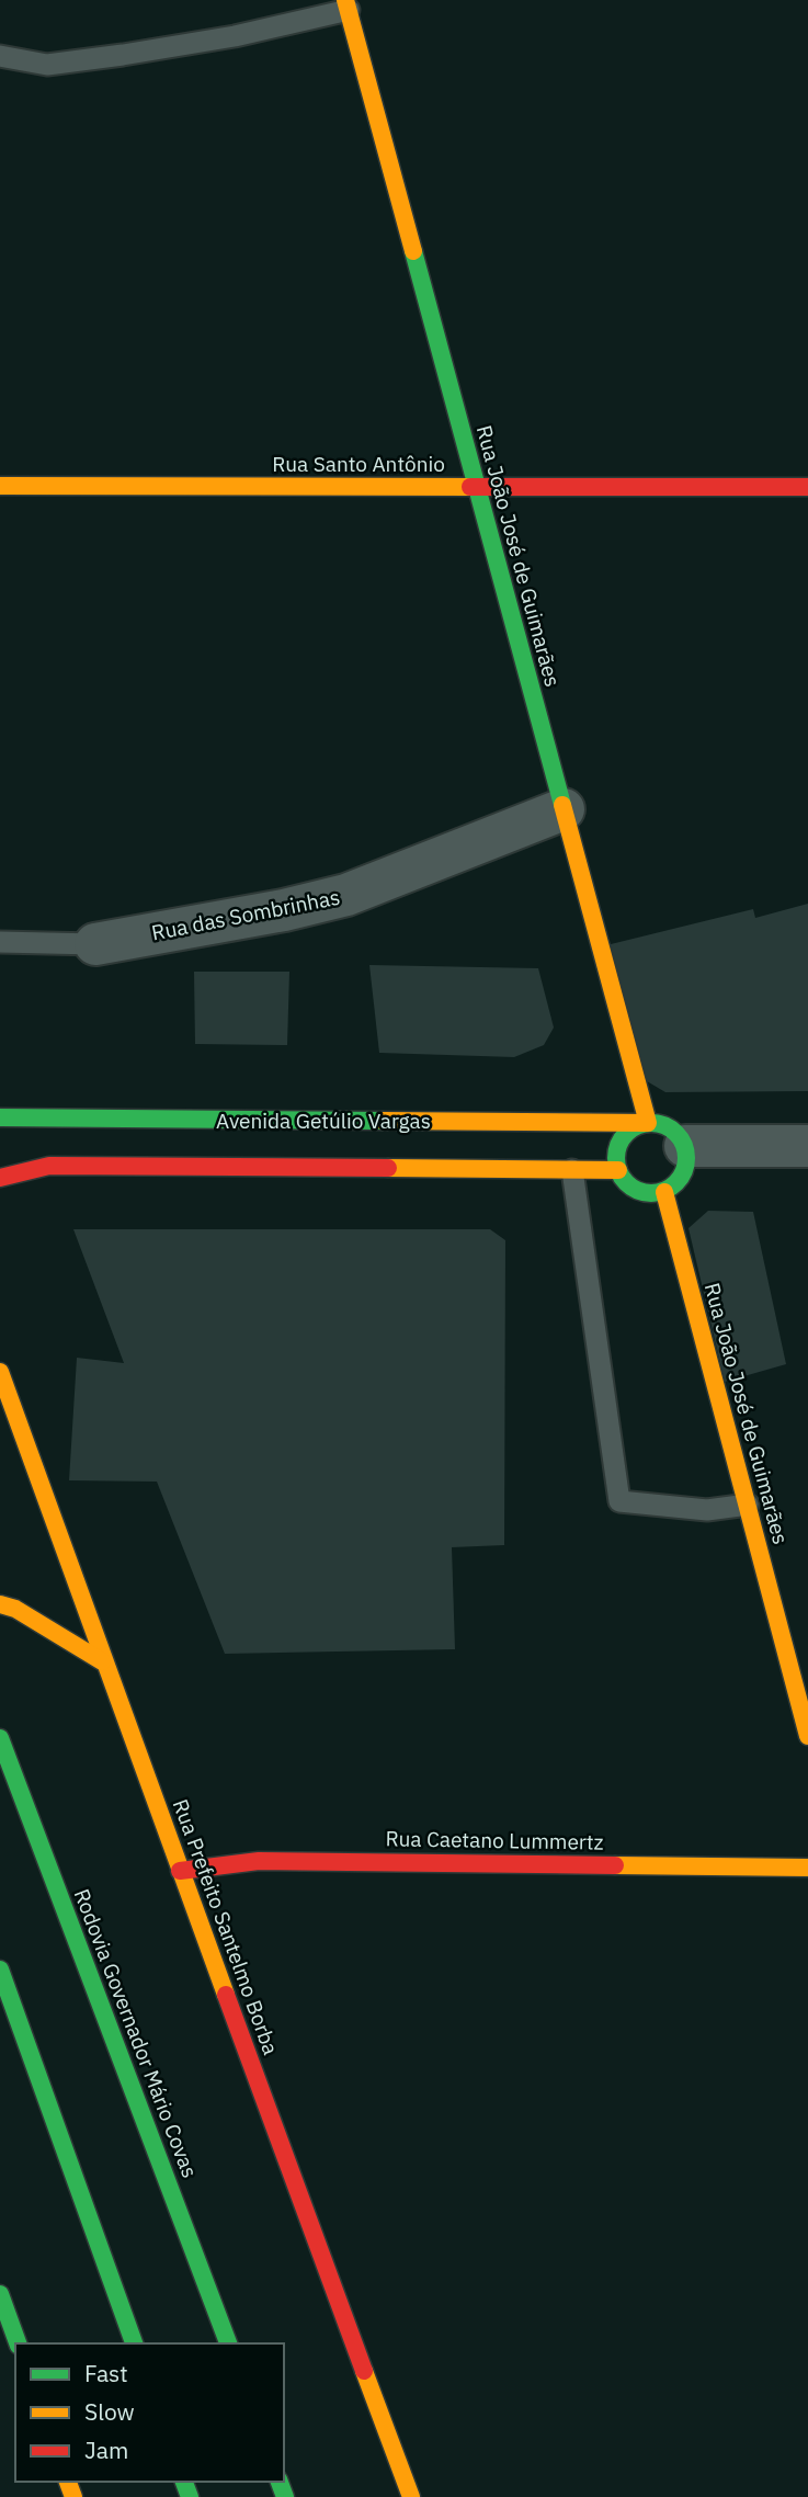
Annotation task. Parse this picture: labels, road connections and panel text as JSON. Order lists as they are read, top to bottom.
{
  "streets": {
    "main road": [
      "Rua Santo Antônio",
      "Rua João José de Guimarães",
      "Avenida Getúlio Vargas",
      "Rua Caetano Lummertz",
      "Rua Prefeito Santelmo Borba",
      "Rodovia Governador Mário Covas"
    ],
    "street": ["Rua das Sombrinhas"]
  },
  "crossings": [
    ["Rua Santo Antônio", "Rua João José de Guimarães"],
    ["Rua João José de Guimarães", "Rua das Sombrinhas"],
    ["Rua João José de Guimarães", "Avenida Getúlio Vargas"],
    ["Rua Caetano Lummertz", "Rua Prefeito Santelmo Borba"]
  ],
  "legend": ["Fast", "Slow", "Jam"]
}
